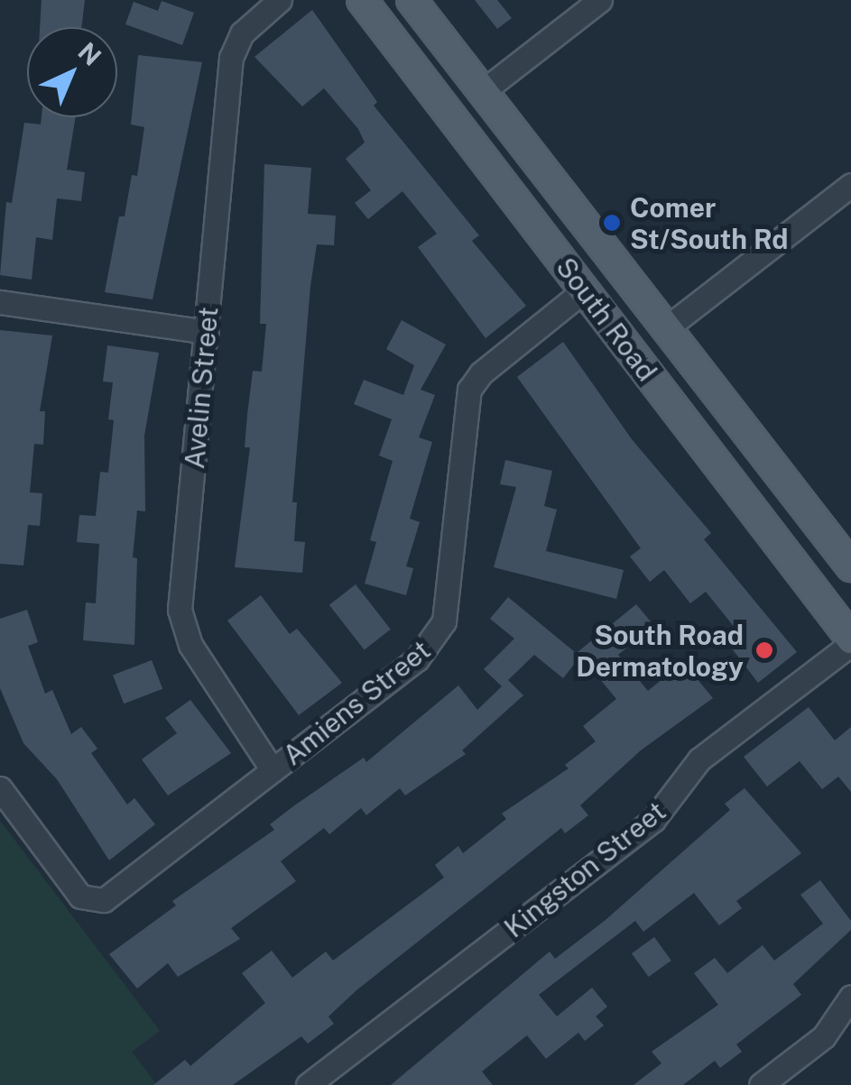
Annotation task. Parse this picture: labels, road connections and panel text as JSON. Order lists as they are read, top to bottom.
{
  "streets": {
    "main road": ["South Road"],
    "street": ["Avelin Street", "Amiens Street", "Kingston Street"]
  },
  "crossings": [
    ["South Road", "Amiens Street"],
    ["South Road", "Kingston Street"],
    ["Avelin Street", "Amiens Street"]
  ],
  "places": ["Comer St/South Rd", "South Road Dermatology"],
  "north": "top right"
}
